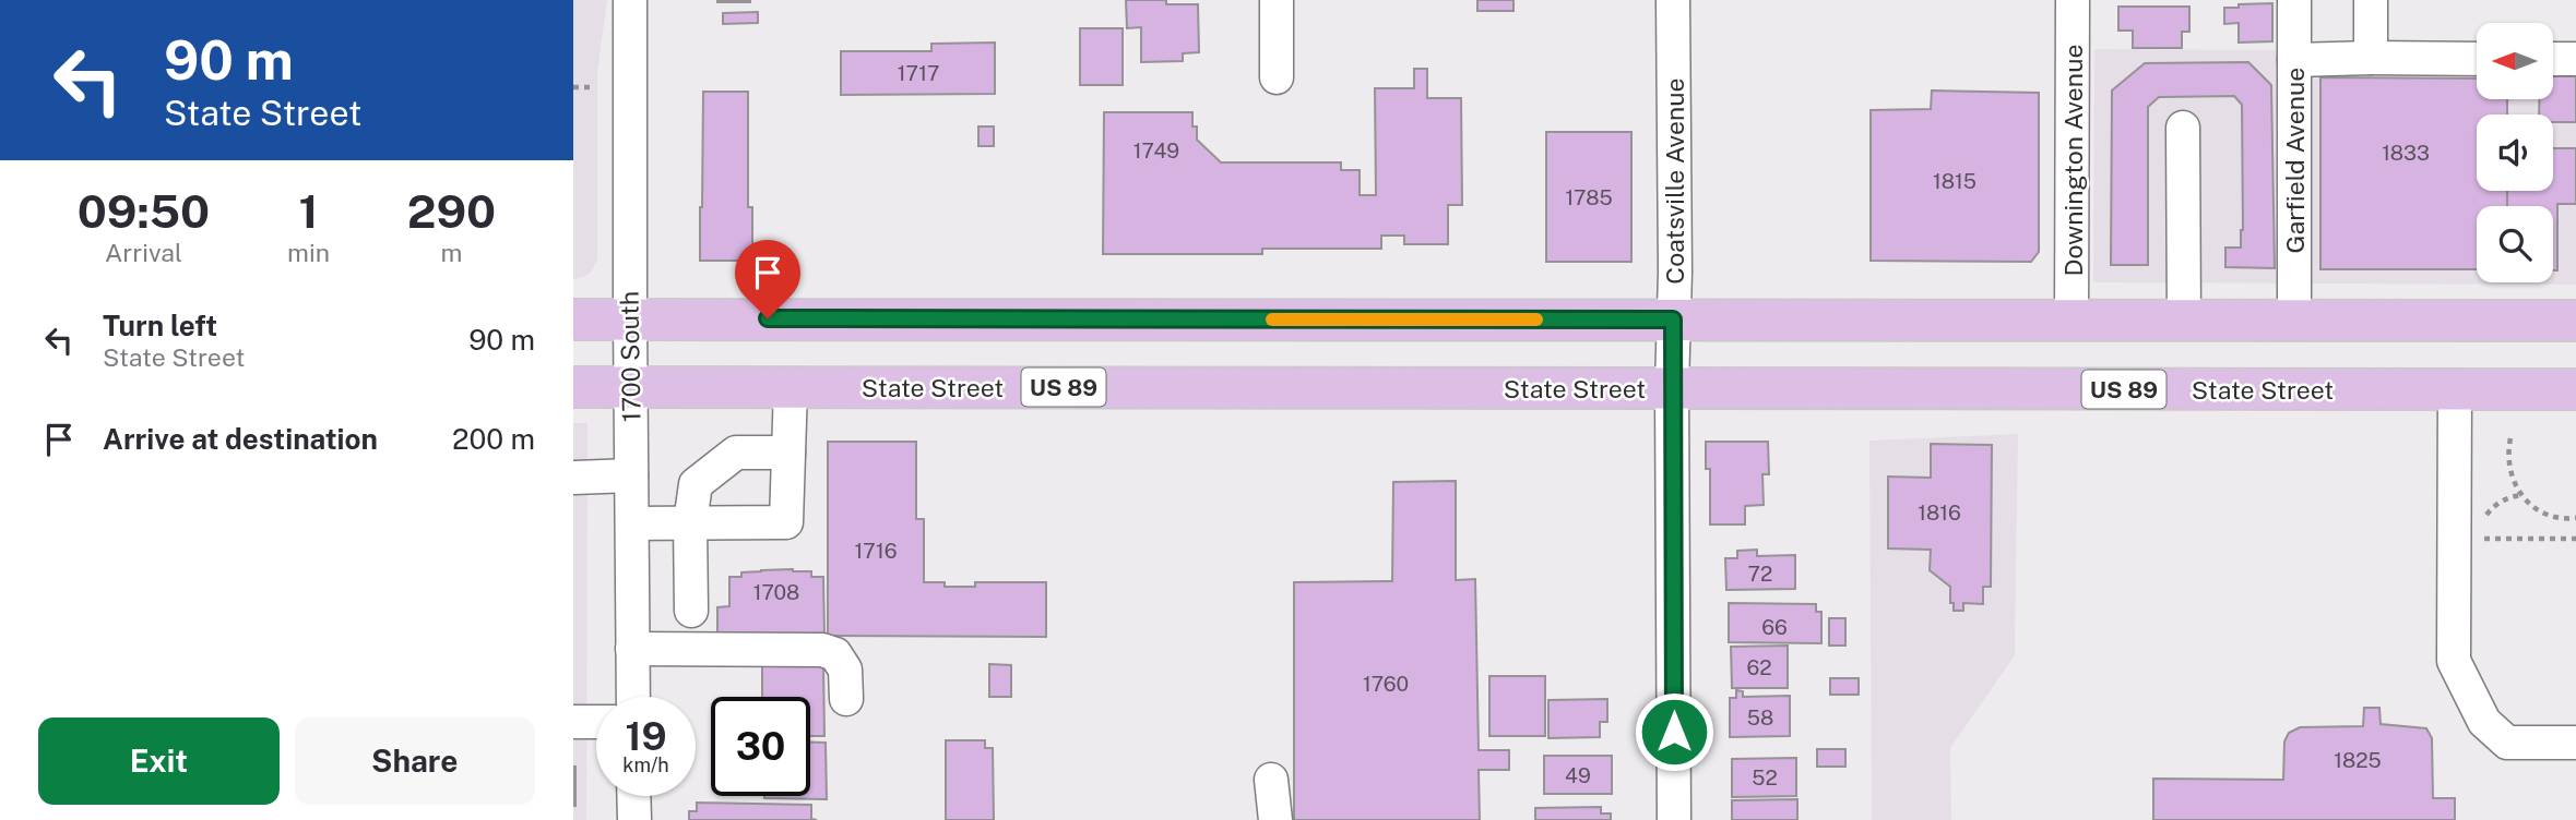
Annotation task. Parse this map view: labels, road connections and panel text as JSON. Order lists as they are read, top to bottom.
{
  "streets": {
    "main road": ["State Street", "US 89"],
    "street": [
      "Downington Avenue",
      "Garfield Avenue",
      "Coatsville Avenue",
      "1700 South"
    ]
  },
  "crossings": [
    ["Coatsville Avenue", "State Street"],
    ["1700 South", "State Street"]
  ],
  "house_numbers": [
    "1717",
    "1749",
    "1833",
    "1815",
    "1785",
    "1816",
    "1716",
    "72",
    "1708",
    "66",
    "62",
    "1760",
    "58",
    "1825",
    "49",
    "52"
  ],
  "north": "left",
  "page": {
    "turn": ["90 m", "State Street"],
    "eta": [
      "09:50",
      "Arrival",
      "1",
      "min",
      "290",
      "m"
    ],
    "list": [
      {
        "name": "Turn left",
        "note": "State Street",
        "value": "90 m"
      },
      {
        "name": "Arrive at destination",
        "value": "200 m"
      }
    ],
    "speed": "19 km/h",
    "limit": "30",
    "buttons": ["Exit", "Share"]
  }
}
